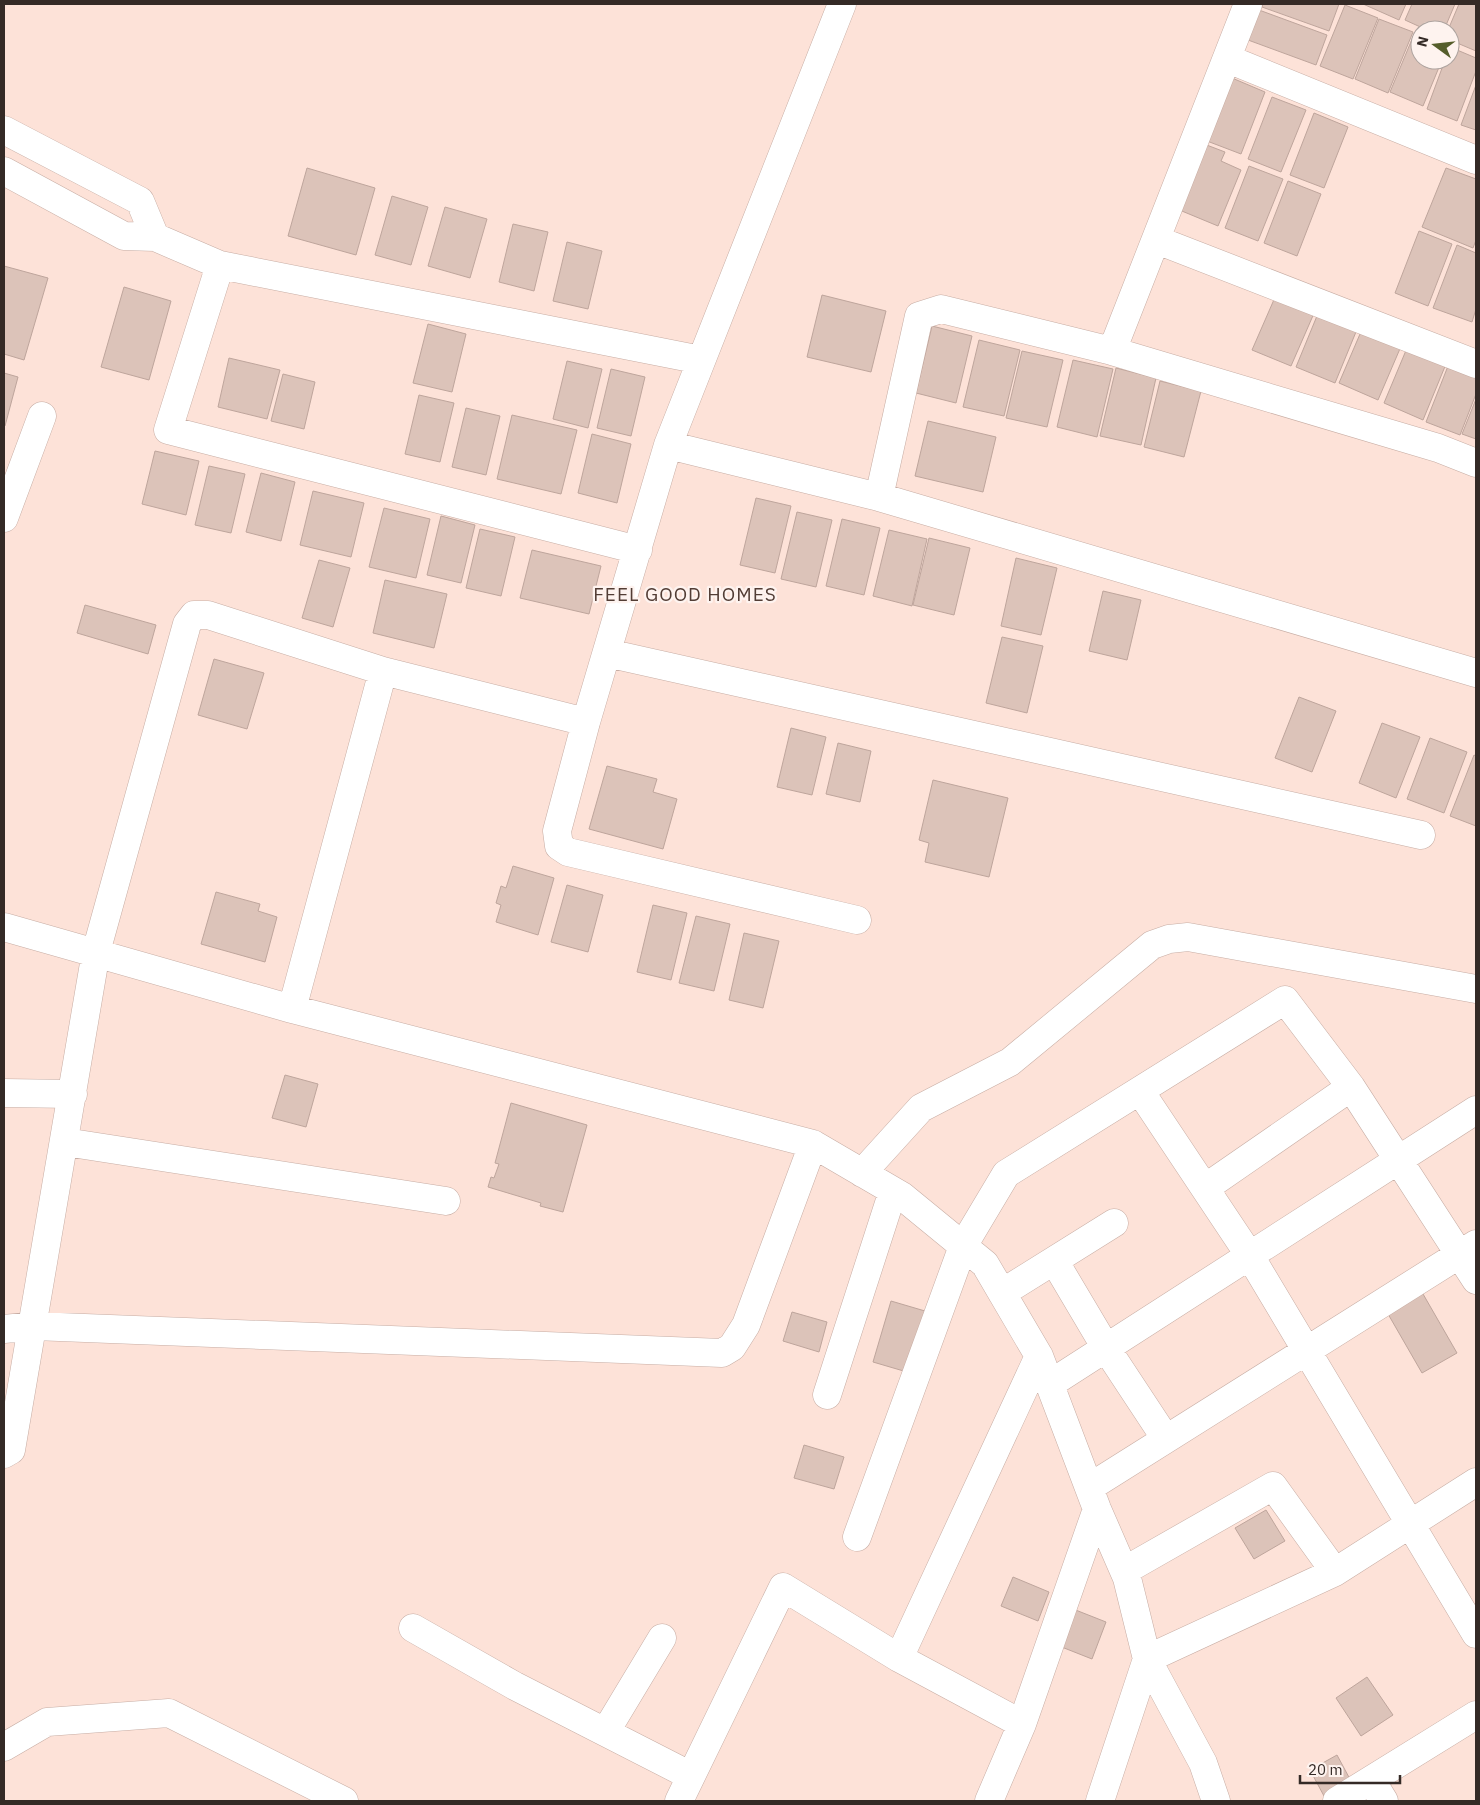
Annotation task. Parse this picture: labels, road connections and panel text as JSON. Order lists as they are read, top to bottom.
{
  "districts": ["FEEL GOOD HOMES"],
  "scale_bar": "20 m",
  "north": "left"
}
